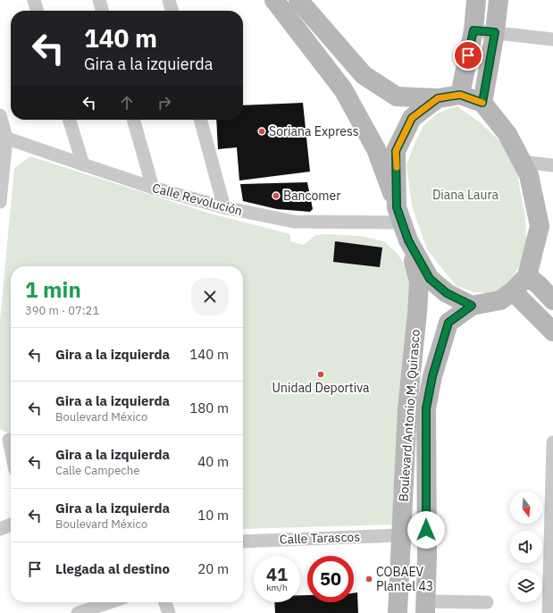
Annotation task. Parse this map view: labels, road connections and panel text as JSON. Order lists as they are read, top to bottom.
{
  "streets": {
    "main road": ["Boulevard Antonio M. Quirasco"],
    "street": ["Calle Revolución", "Calle Tarascos"]
  },
  "crossings": [
    ["Boulevard Antonio M. Quirasco", "Calle Tarascos"]
  ],
  "parks": ["Diana Laura"],
  "places": [
    "Soriana Express",
    "Bancomer",
    "Unidad Deportiva",
    "COBAEV Plantel 43"
  ],
  "north": "bottom",
  "page": {
    "turn": ["140 m", "Gira a la izquierda"],
    "heading": ["1 min", "390 m · 07:21"],
    "list": [
      {
        "name": "Gira a la izquierda",
        "value": "140 m"
      },
      {
        "name": "Gira a la izquierda",
        "note": "Boulevard México",
        "value": "180 m"
      },
      {
        "name": "Gira a la izquierda",
        "note": "Calle Campeche",
        "value": "40 m"
      },
      {
        "name": "Gira a la izquierda",
        "note": "Boulevard México",
        "value": "10 m"
      },
      {
        "name": "Llegada al destino",
        "value": "20 m"
      }
    ],
    "speed": "41 km/h",
    "limit": "50"
  }
}
